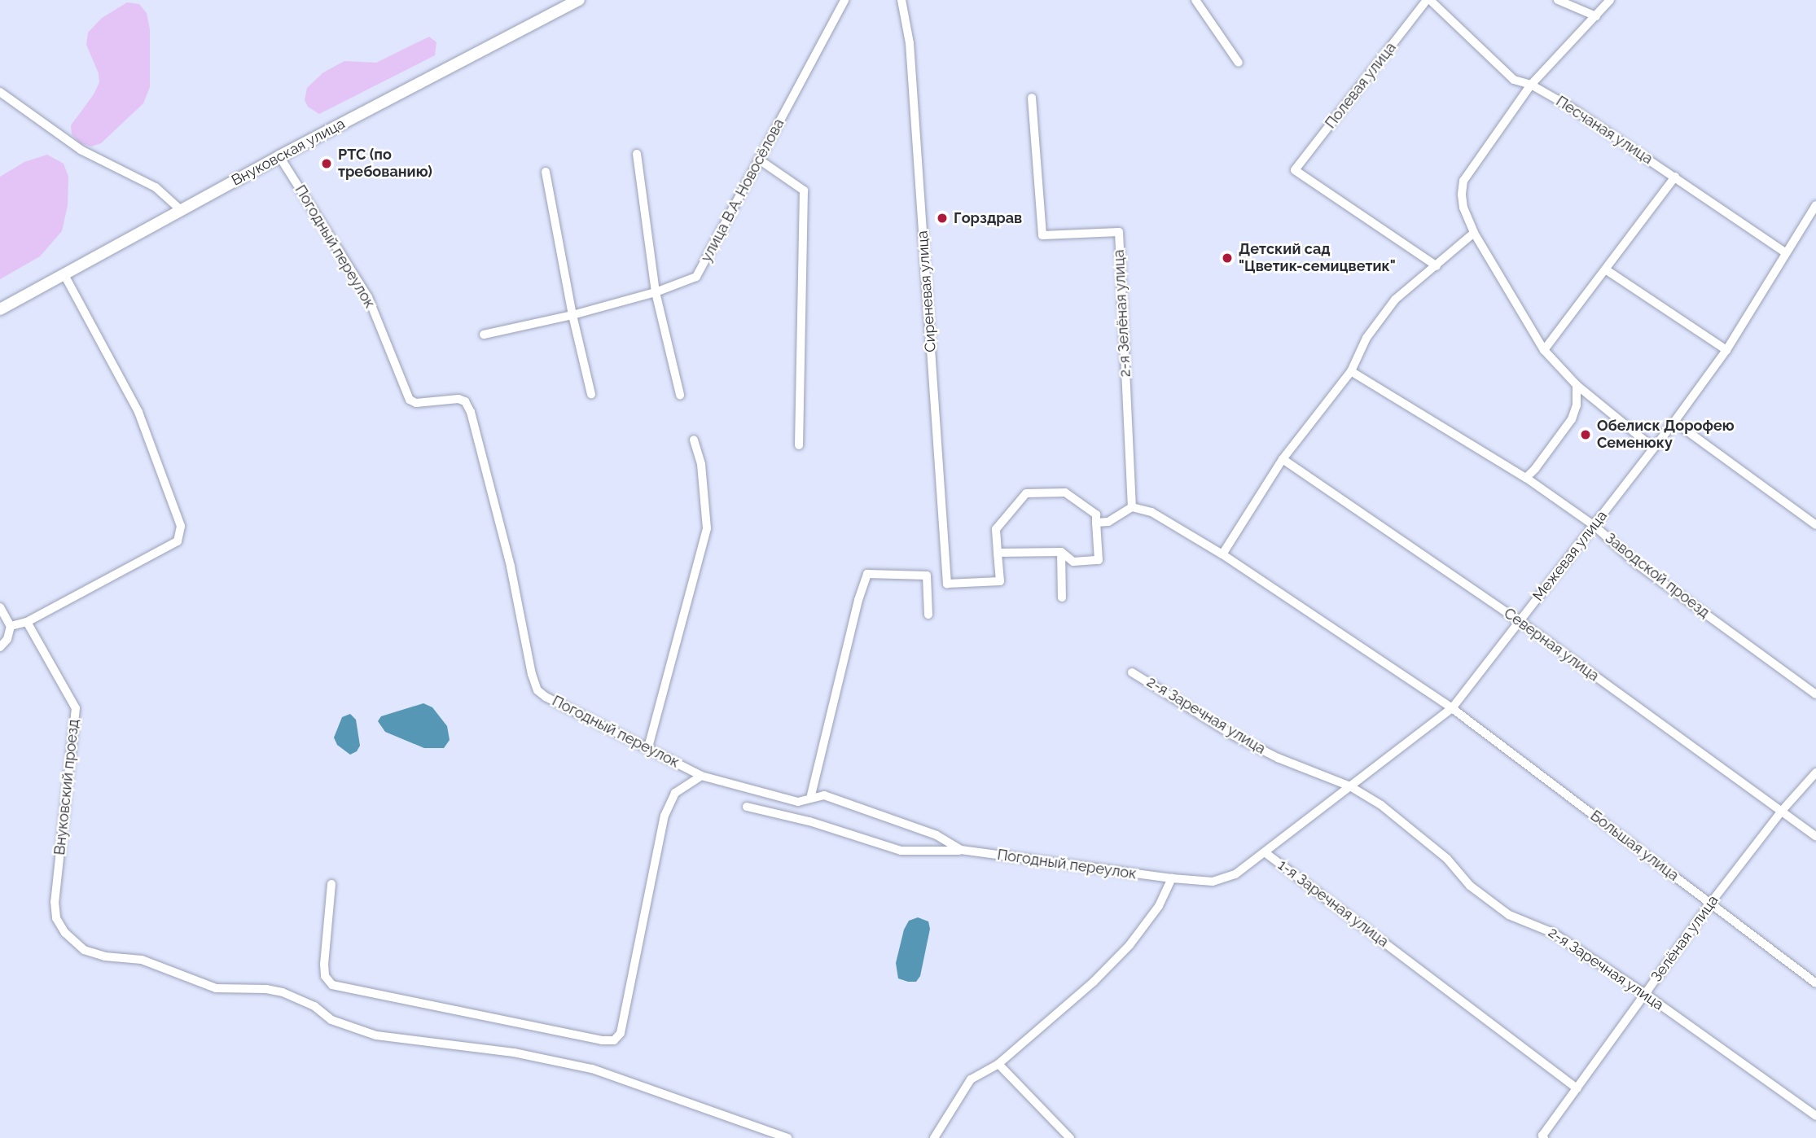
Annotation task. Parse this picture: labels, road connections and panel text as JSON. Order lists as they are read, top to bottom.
{
  "streets": {
    "main road": ["Внуковская улица"],
    "street": [
      "Полевая улица",
      "Песчаная улица",
      "улица В.А. Новосёлова",
      "Погодный переулок",
      "Сиреневая улица",
      "2-я Зелёная улица",
      "Межевая улица",
      "Заводской проезд",
      "Северная улица",
      "2-я Заречная улица",
      "Внуковский проезд",
      "Большая улица",
      "1-я Заречная улица",
      "Зелёная улица"
    ]
  },
  "crossings": [
    ["Полевая улица", "Песчаная улица"],
    ["Песчаная улица", "Межевая улица"],
    ["Внуковская улица", "Погодный переулок"],
    ["Погодный переулок", "1-я Заречная улица"],
    ["Межевая улица", "Заводской проезд"],
    ["Межевая улица", "Северная улица"],
    ["Межевая улица", "2-я Заречная улица"],
    ["Межевая улица", "Большая улица"],
    ["Межевая улица", "1-я Заречная улица"],
    ["Северная улица", "Зелёная улица"],
    ["2-я Заречная улица", "Зелёная улица"],
    ["Большая улица", "Зелёная улица"],
    ["1-я Заречная улица", "Зелёная улица"]
  ],
  "places": [
    "РТС (по требованию)",
    "Горздрав",
    "Детский сад \"Цветик-семицветик\"",
    "Обелиск Дорофею Семенюку"
  ]
}
